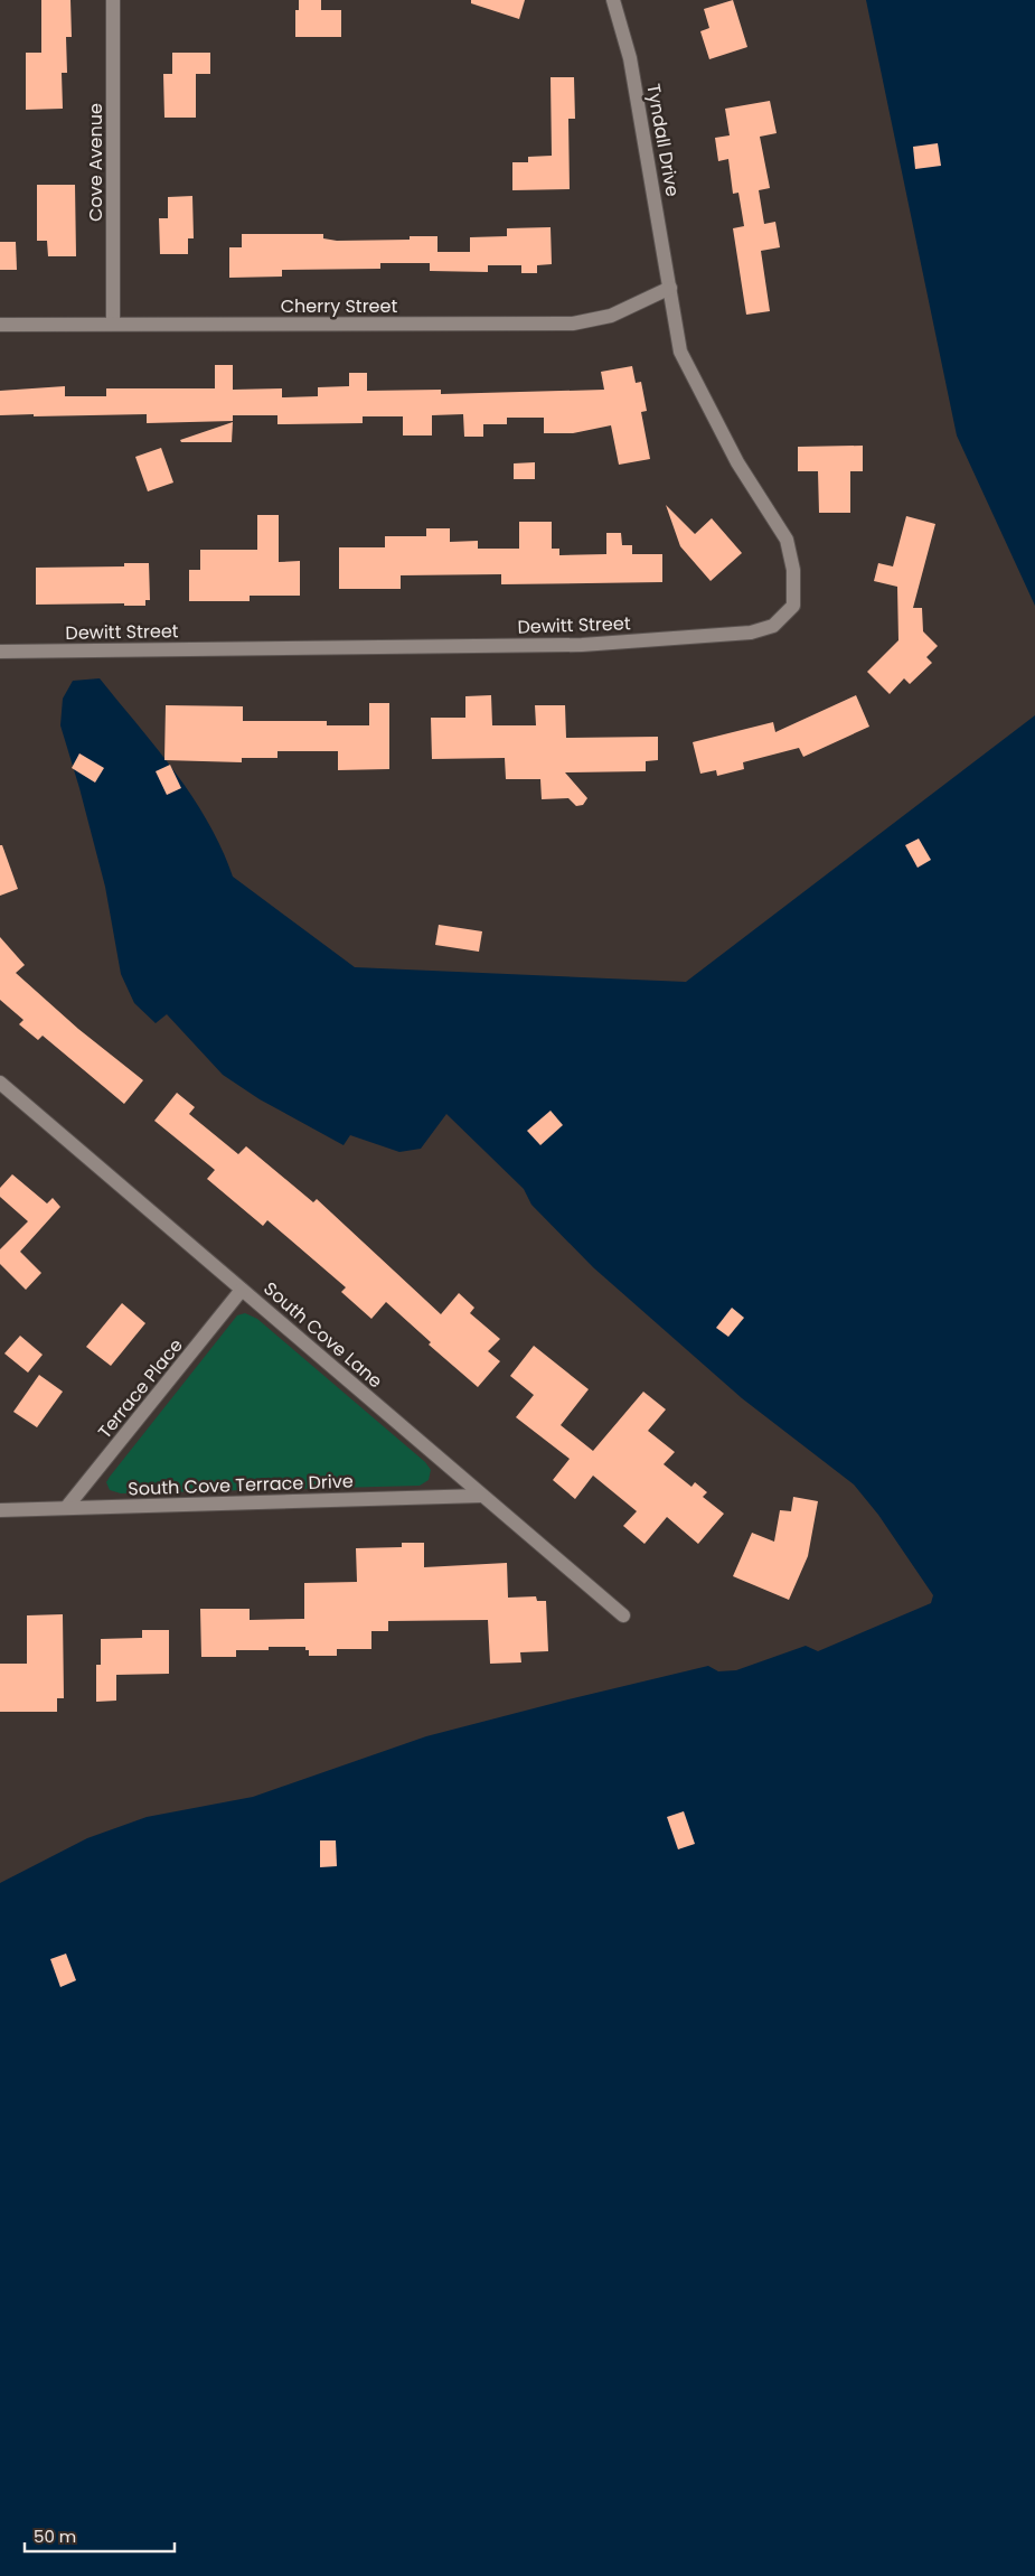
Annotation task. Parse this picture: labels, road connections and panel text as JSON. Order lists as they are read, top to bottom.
{
  "streets": {
    "street": [
      "Tyndall Drive",
      "Cove Avenue",
      "Cherry Street",
      "Dewitt Street",
      "South Cove Lane",
      "Terrace Place",
      "South Cove Terrace Drive"
    ]
  },
  "crossings": [
    ["Tyndall Drive", "Cherry Street"],
    ["Tyndall Drive", "Dewitt Street"],
    ["Cove Avenue", "Cherry Street"],
    ["Cherry Street", "Dewitt Street"],
    ["South Cove Lane", "Terrace Place"],
    ["South Cove Lane", "South Cove Terrace Drive"],
    ["Terrace Place", "South Cove Terrace Drive"]
  ],
  "scale_bar": "50 m"
}
